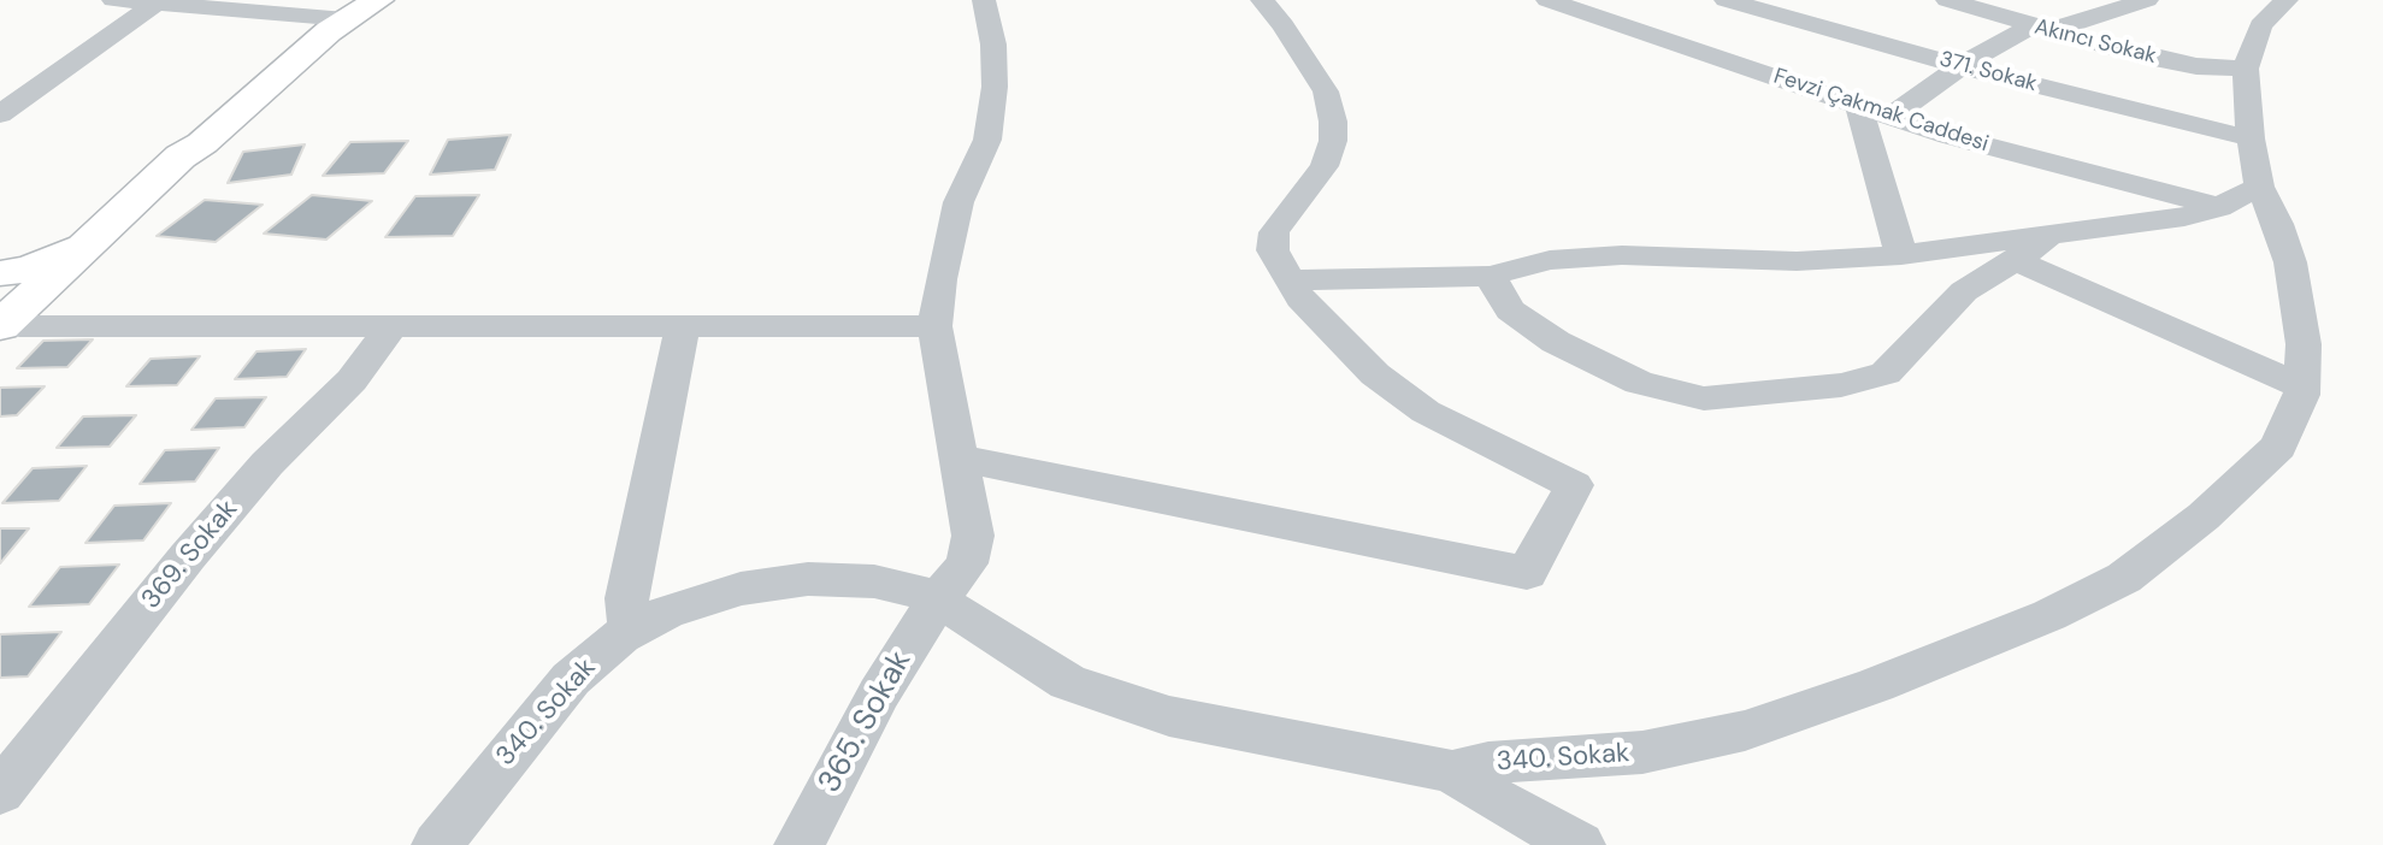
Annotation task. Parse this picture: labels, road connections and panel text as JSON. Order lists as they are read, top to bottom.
{
  "streets": {
    "street": [
      "Akıncı Sokak",
      "371. Sokak",
      "Fevzi Çakmak Caddesi",
      "369. Sokak",
      "340. Sokak",
      "365. Sokak"
    ]
  },
  "crossings": [
    ["Akıncı Sokak", "340. Sokak"],
    ["371. Sokak", "340. Sokak"],
    ["340. Sokak", "365. Sokak"]
  ]
}
